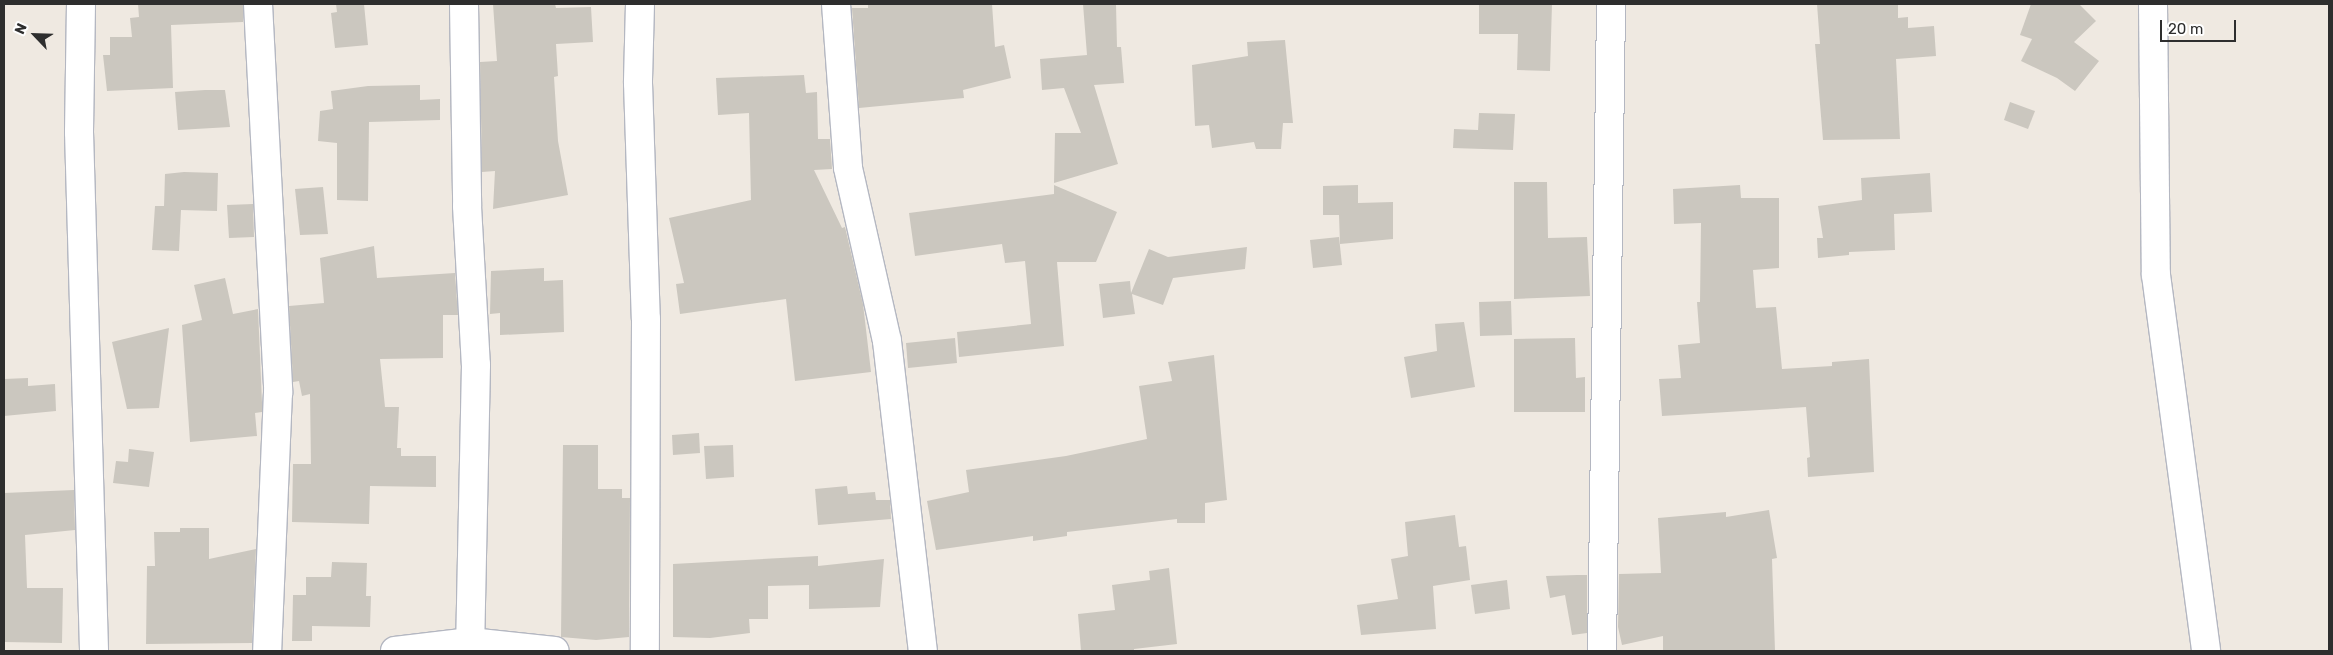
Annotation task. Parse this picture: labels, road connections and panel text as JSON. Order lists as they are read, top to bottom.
{
  "scale_bar": "20 m",
  "north": "top left"
}
